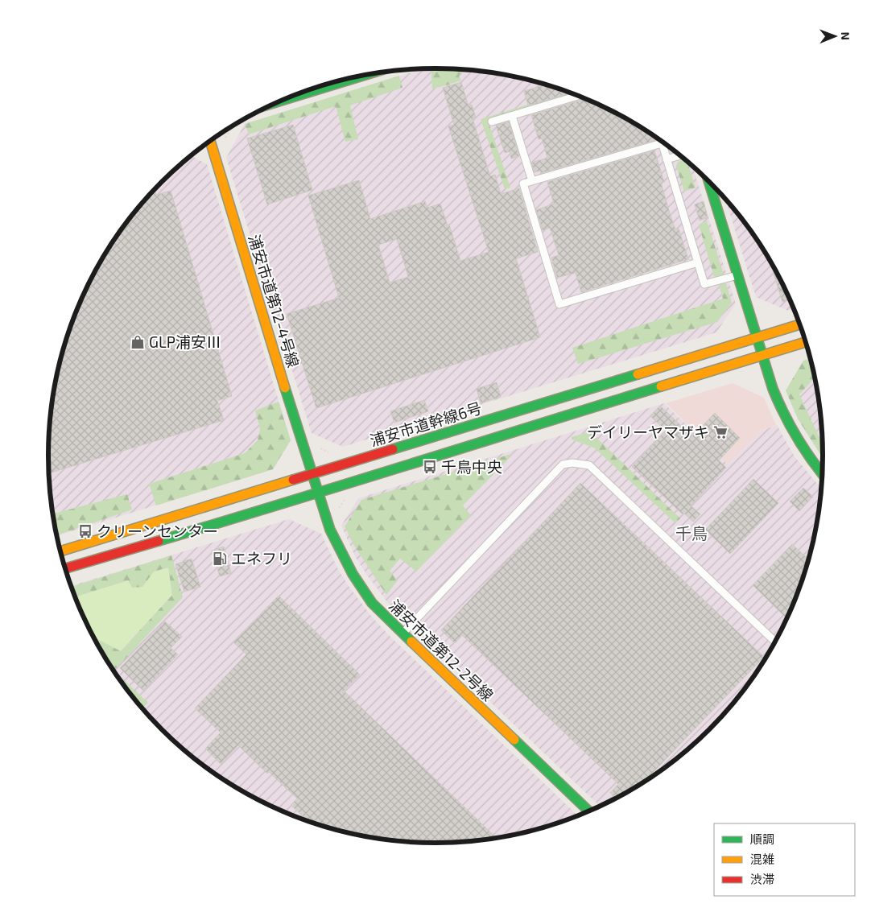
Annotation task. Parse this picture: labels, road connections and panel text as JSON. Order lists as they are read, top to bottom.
{
  "streets": {
    "street": ["浦安市道第12-4号線", "浦安市道幹線6号", "浦安市道第12-2号線"]
  },
  "crossings": [
    ["浦安市道第12-4号線", "浦安市道幹線6号"],
    ["浦安市道第12-4号線", "浦安市道第12-2号線"],
    ["浦安市道幹線6号", "浦安市道第12-2号線"]
  ],
  "districts": ["千鳥"],
  "places": {
    "shop": ["GLP浦安Ⅲ"],
    "supermarket": ["デイリーヤマザキ"],
    "bus stop": ["千鳥中央", "クリーンセンター"],
    "fuel station": ["エネフリ"]
  },
  "legend": ["順調", "混雑", "渋滞"],
  "north": "right"
}
